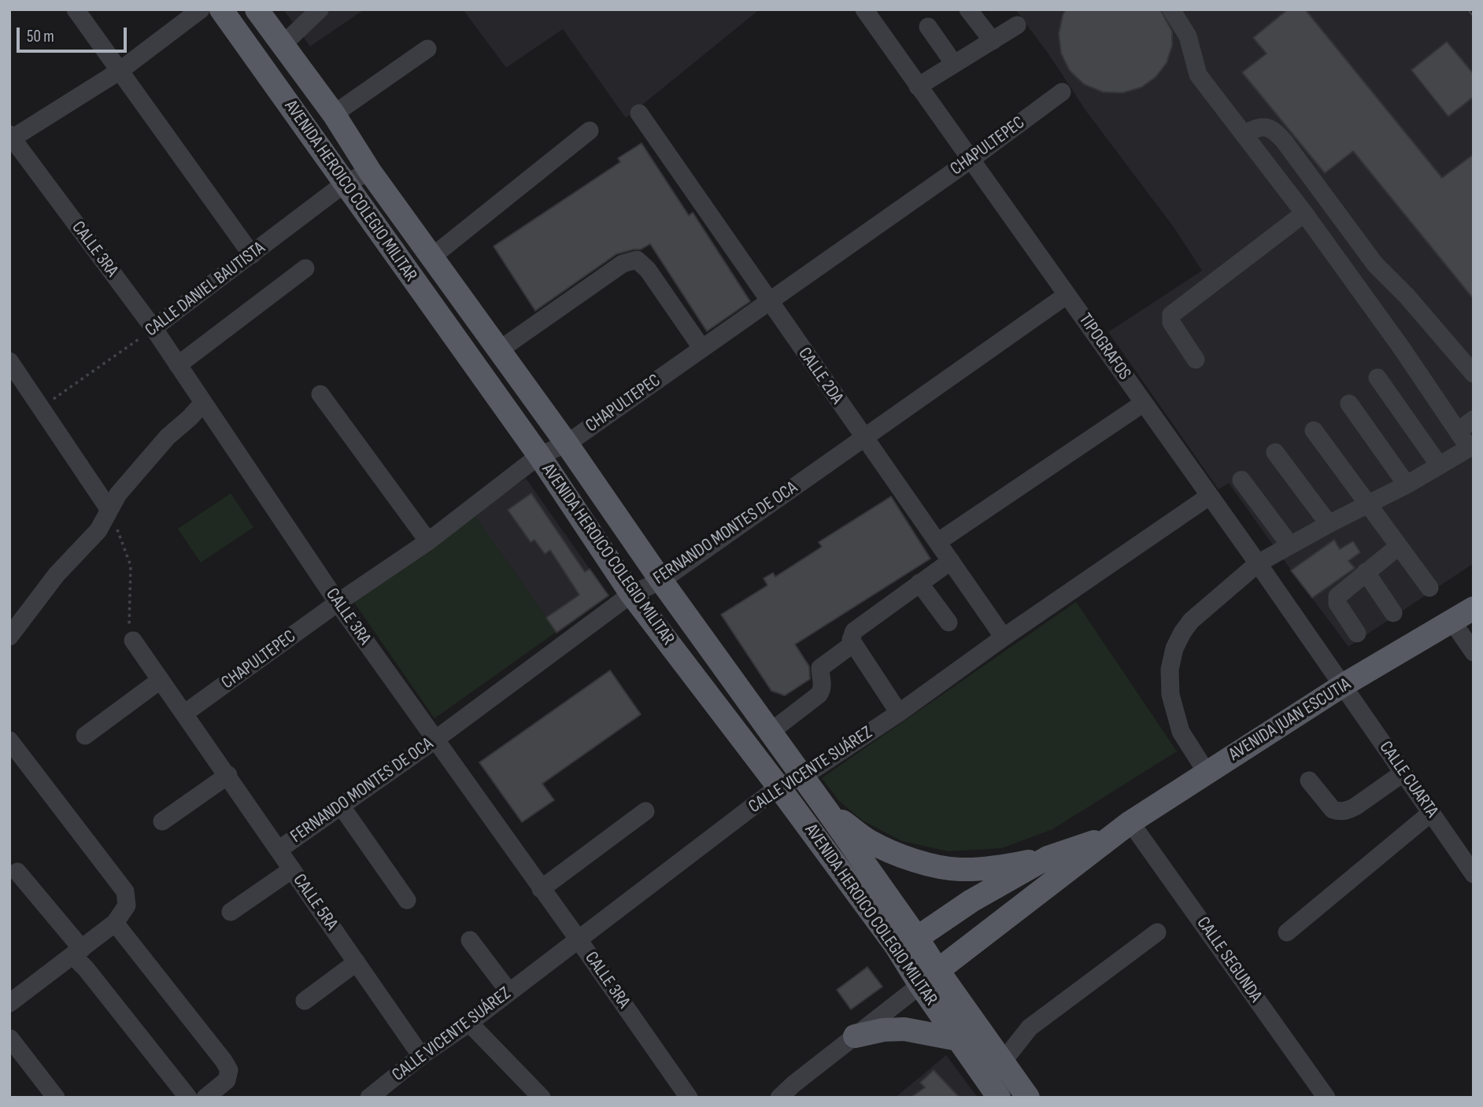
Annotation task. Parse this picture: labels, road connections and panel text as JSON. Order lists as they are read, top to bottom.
{
  "streets": {
    "main road": ["AVENIDA HEROICO COLEGIO MILITAR", "AVENIDA JUAN ESCUTIA"],
    "street": [
      "CHAPULTEPEC",
      "CALLE 3RA",
      "CALLE DANIEL BAUTISTA",
      "TIPOGRAFOS",
      "CALLE 2DA",
      "FERNANDO MONTES DE OCA",
      "CALLE VICENTE SUÁREZ",
      "CALLE CUARTA",
      "CALLE 5RA",
      "CALLE SEGUNDA"
    ]
  },
  "crossings": [
    ["CHAPULTEPEC", "AVENIDA HEROICO COLEGIO MILITAR"],
    ["CHAPULTEPEC", "CALLE 3RA"],
    ["CHAPULTEPEC", "TIPOGRAFOS"],
    ["CHAPULTEPEC", "CALLE 2DA"],
    ["CHAPULTEPEC", "CALLE 5RA"],
    ["AVENIDA HEROICO COLEGIO MILITAR", "CALLE DANIEL BAUTISTA"],
    ["AVENIDA HEROICO COLEGIO MILITAR", "FERNANDO MONTES DE OCA"],
    ["AVENIDA HEROICO COLEGIO MILITAR", "AVENIDA JUAN ESCUTIA"],
    ["AVENIDA HEROICO COLEGIO MILITAR", "CALLE VICENTE SUÁREZ"],
    ["CALLE 3RA", "CALLE DANIEL BAUTISTA"],
    ["CALLE 3RA", "FERNANDO MONTES DE OCA"],
    ["CALLE 3RA", "CALLE VICENTE SUÁREZ"],
    ["TIPOGRAFOS", "FERNANDO MONTES DE OCA"],
    ["TIPOGRAFOS", "AVENIDA JUAN ESCUTIA"],
    ["TIPOGRAFOS", "CALLE VICENTE SUÁREZ"],
    ["TIPOGRAFOS", "CALLE CUARTA"],
    ["CALLE 2DA", "FERNANDO MONTES DE OCA"],
    ["CALLE 2DA", "CALLE VICENTE SUÁREZ"],
    ["FERNANDO MONTES DE OCA", "CALLE 5RA"],
    ["AVENIDA JUAN ESCUTIA", "CALLE CUARTA"],
    ["AVENIDA JUAN ESCUTIA", "CALLE SEGUNDA"],
    ["CALLE VICENTE SUÁREZ", "CALLE 5RA"]
  ],
  "scale_bar": "50 m"
}
